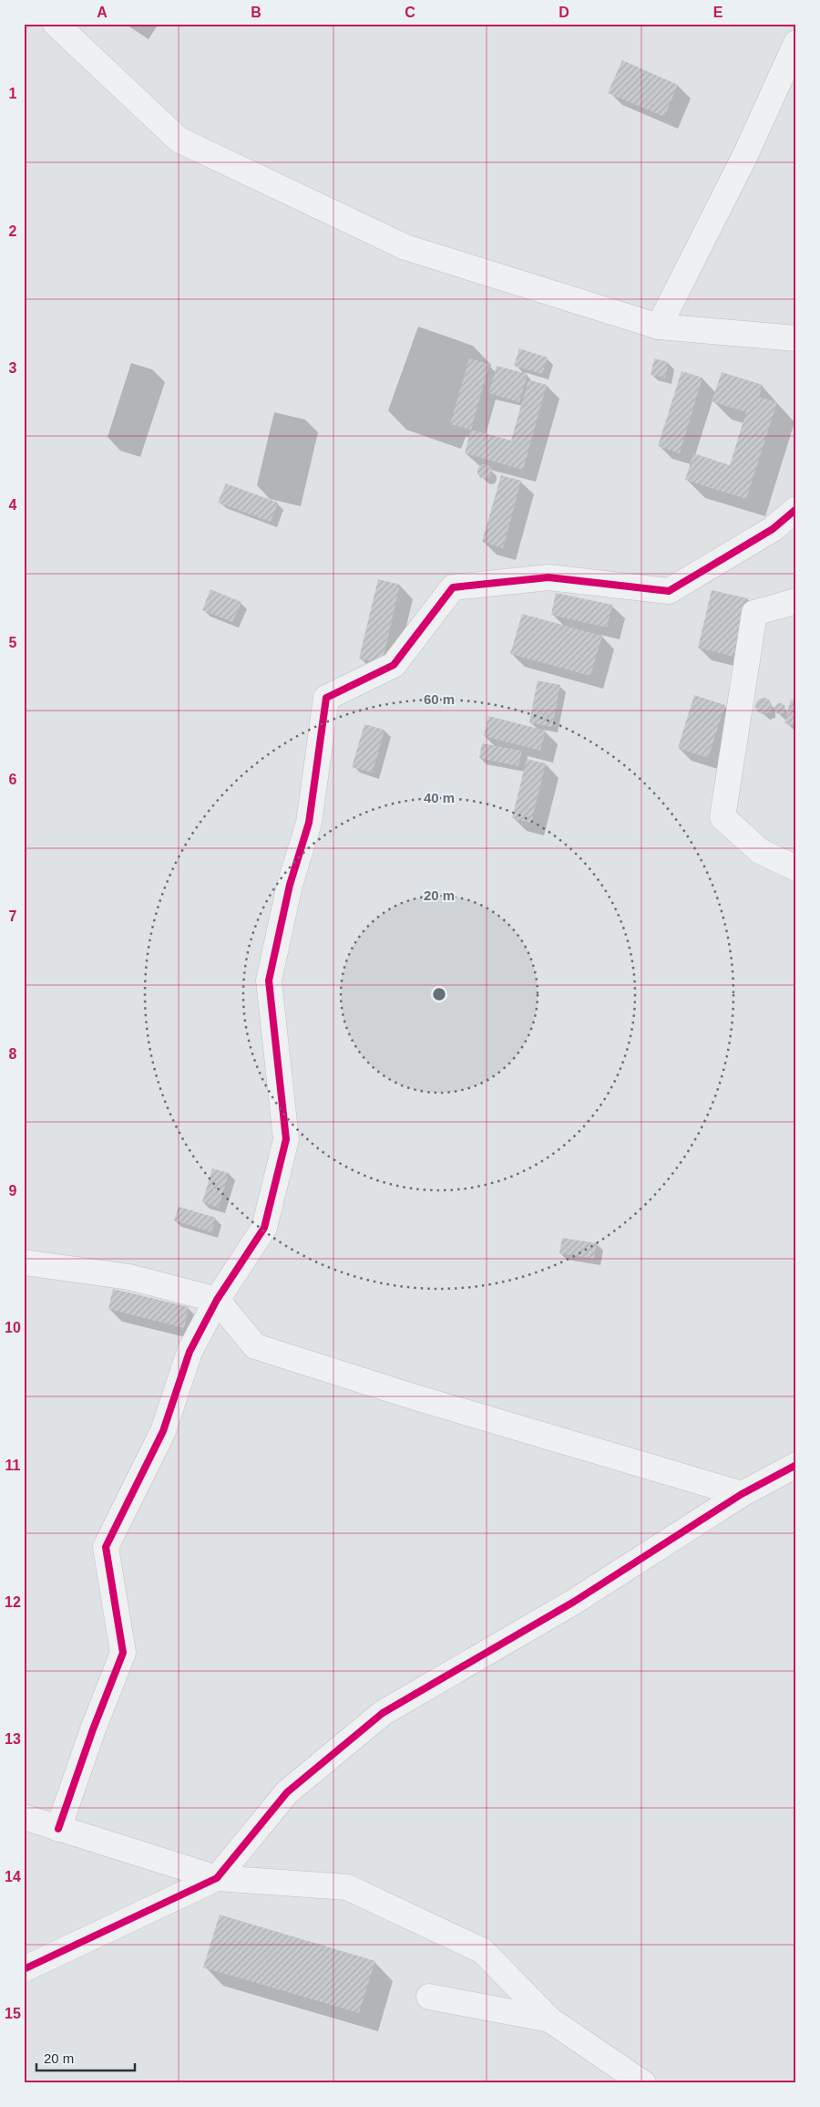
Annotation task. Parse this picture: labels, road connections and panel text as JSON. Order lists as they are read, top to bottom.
{
  "scale_bar": "20 m",
  "grid": {
    "columns": [
      "A",
      "B",
      "C",
      "D",
      "E"
    ],
    "rows": [
      "1",
      "2",
      "3",
      "4",
      "5",
      "6",
      "7",
      "8",
      "9",
      "10",
      "11",
      "12",
      "13",
      "14",
      "15"
    ]
  },
  "rings": ["60 m", "40 m", "20 m"]
}
